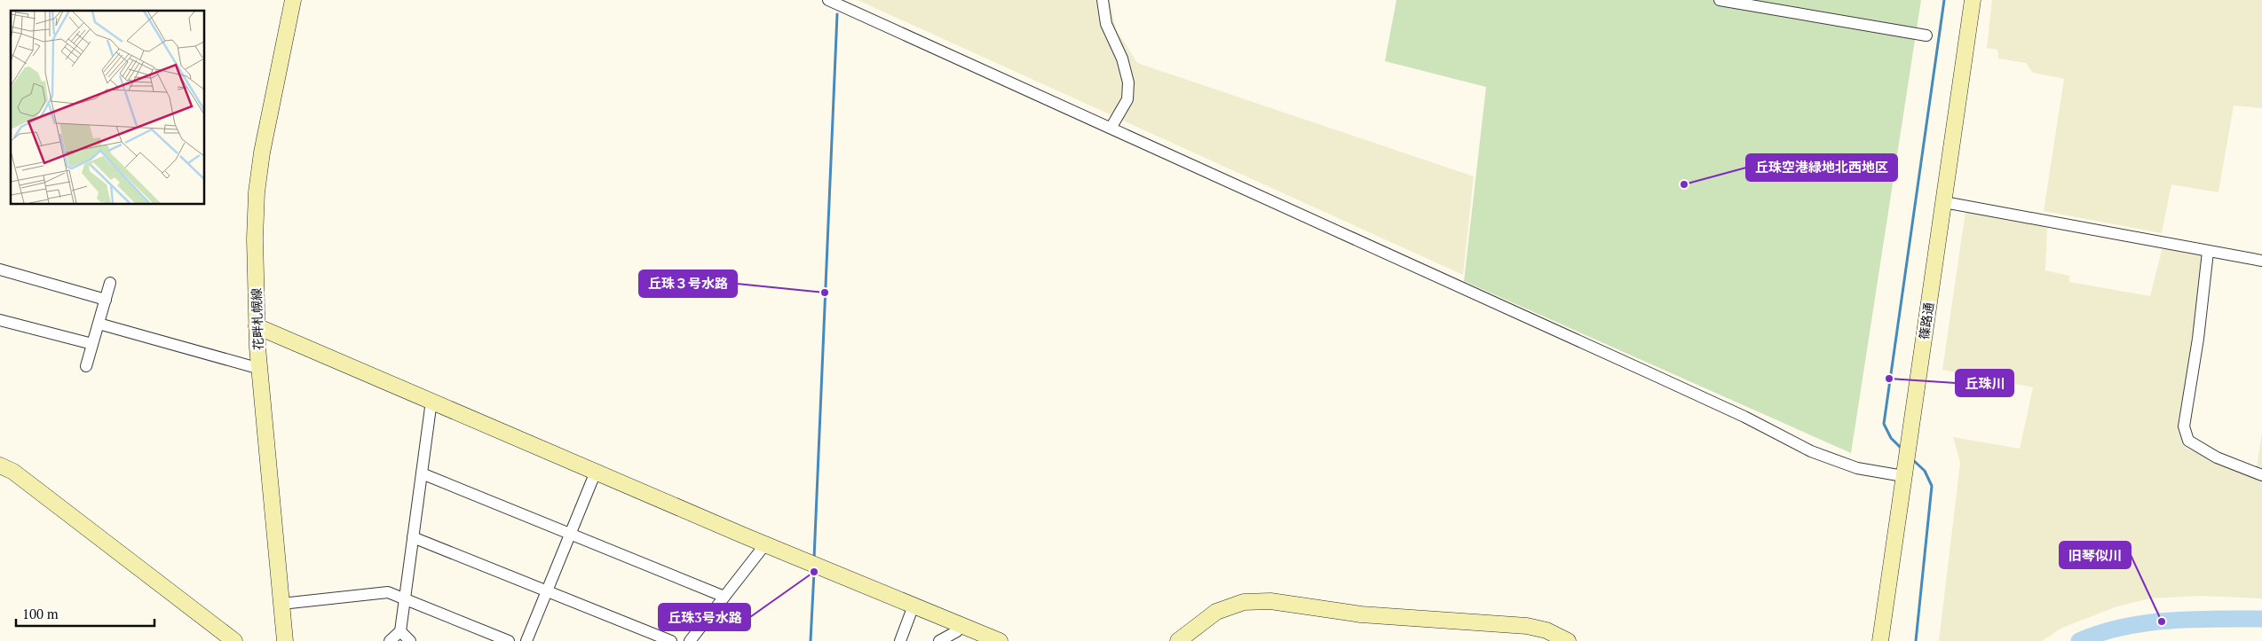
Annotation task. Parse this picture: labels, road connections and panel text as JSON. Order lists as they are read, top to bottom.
{
  "streets": {
    "street": ["花畔札幌線", "篠路通"]
  },
  "places": [
    "丘珠空港緑地北西地区",
    "丘珠３号水路",
    "丘珠川",
    "丘珠3号水路",
    "旧琴似川"
  ],
  "scale_bar": "100 m"
}
